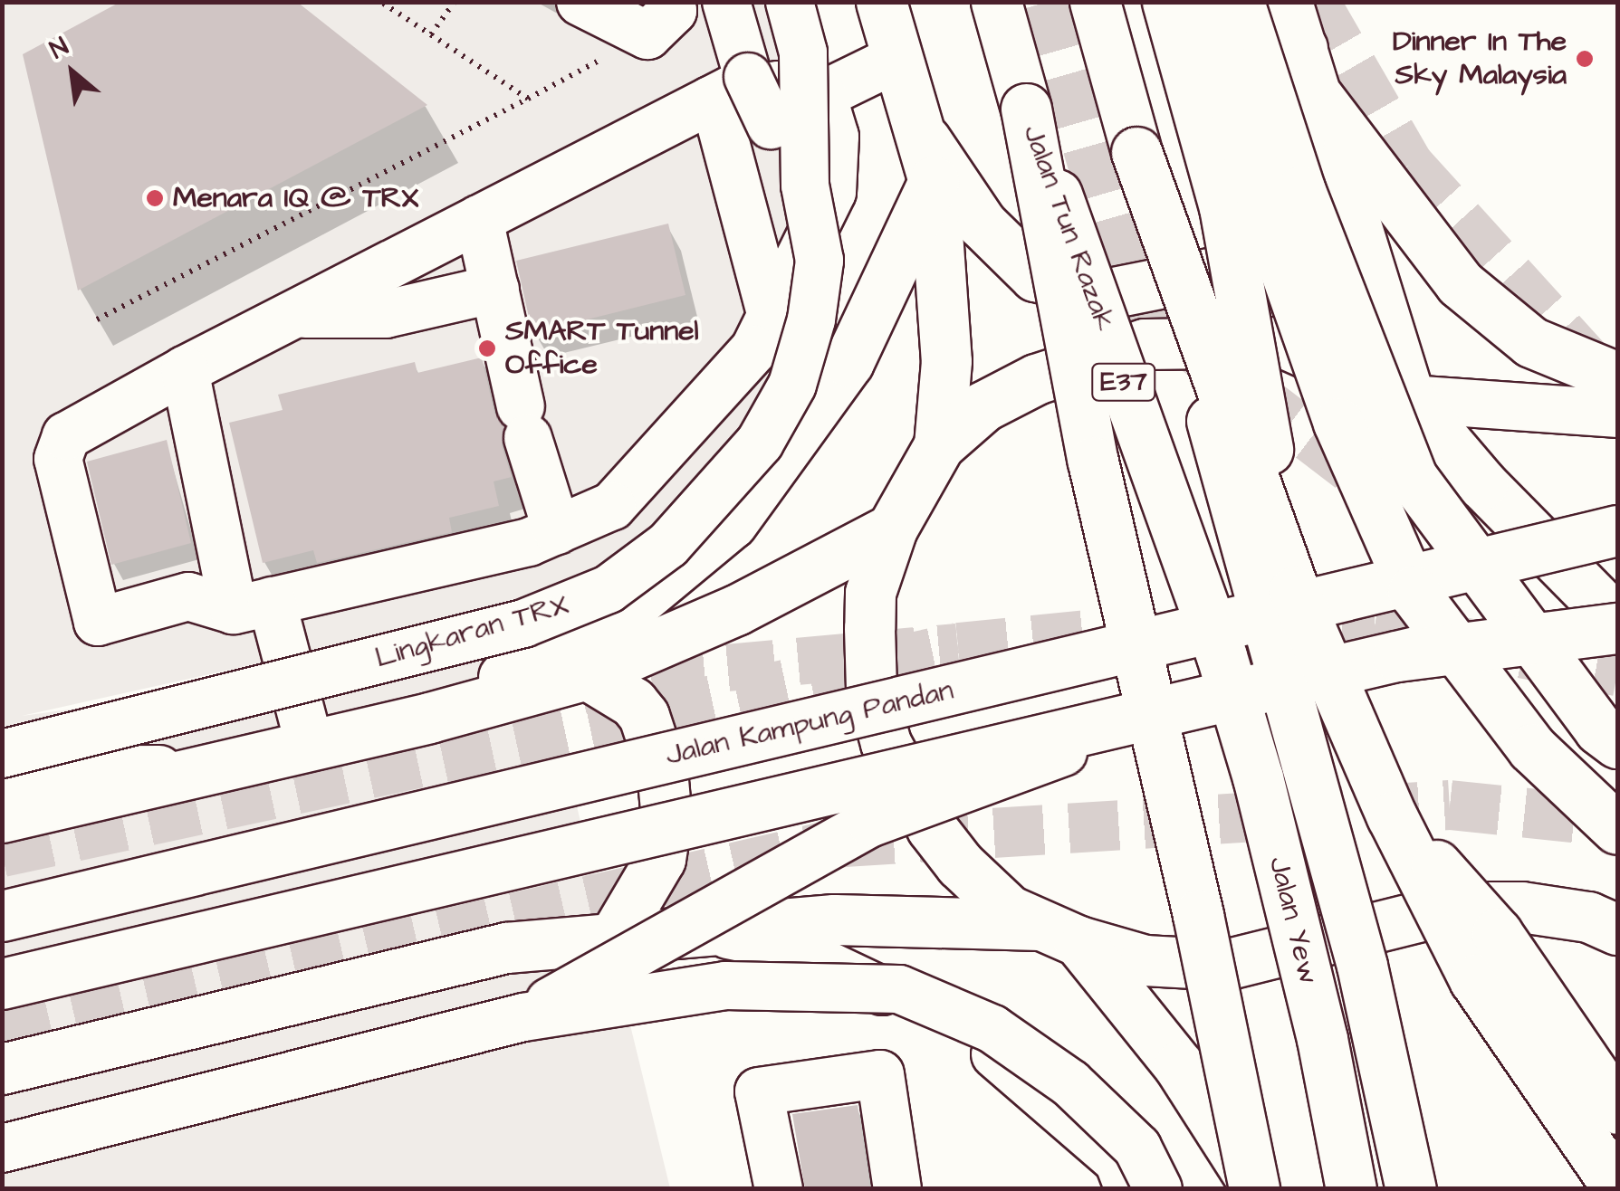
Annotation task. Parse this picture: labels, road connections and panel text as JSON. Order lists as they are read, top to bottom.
{
  "streets": {
    "main road": [
      "Jalan Tun Razak",
      "E37",
      "Jalan Kampung Pandan",
      "Jalan Yew"
    ],
    "street": ["Lingkaran TRX"]
  },
  "crossings": [
    ["Jalan Tun Razak", "Jalan Yew"],
    ["E37", "Jalan Yew"]
  ],
  "places": ["Dinner In The Sky Malaysia", "Menara IQ @ TRX", "SMART Tunnel Office"],
  "north": "top left"
}
